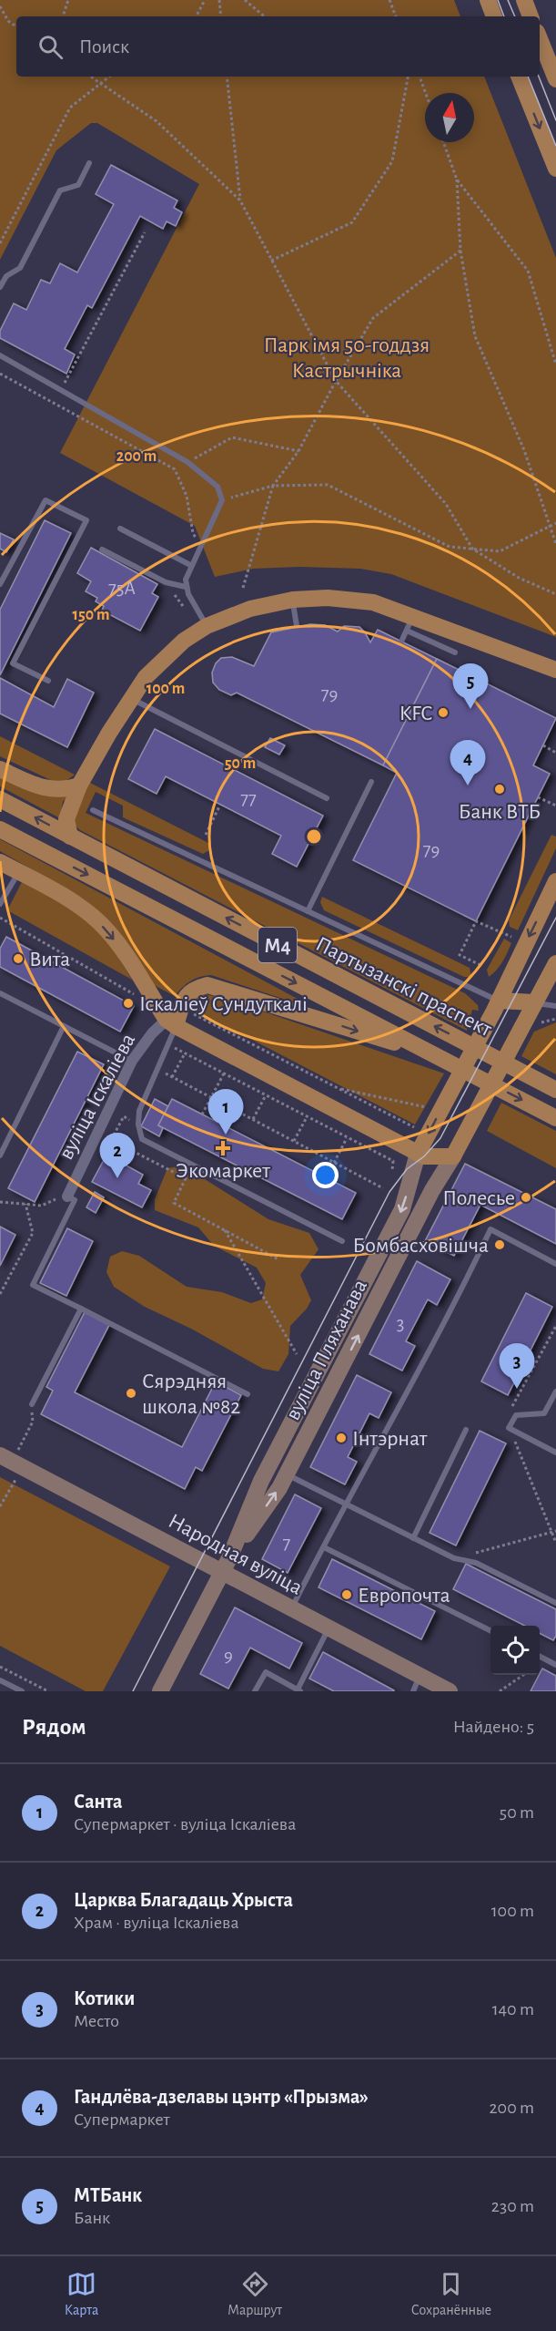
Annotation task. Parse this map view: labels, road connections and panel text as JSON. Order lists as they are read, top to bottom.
{
  "streets": {
    "main road": [
      "М4",
      "Партызанскі праспект",
      "вуліца Пляханава",
      "Народная вуліца"
    ],
    "street": ["вуліца Іскаліева"]
  },
  "crossings": [
    ["вуліца Пляханава", "Народная вуліца"]
  ],
  "parks": ["Парк імя 50-годдзя Кастрычніка"],
  "places": {
    "other": [
      "KFC",
      "Банк ВТБ",
      "Вита",
      "Іскаліеў Сундуткалі",
      "Полесье",
      "Бомбасховішча",
      "Сярэдняя школа №82",
      "Інтэрнат",
      "Европочта"
    ],
    "health": ["Экомаркет"]
  },
  "house_numbers": [
    "75А",
    "79",
    "77",
    "79",
    "3",
    "7",
    "9"
  ],
  "north": "top",
  "page": {
    "search": "Поиск",
    "pins": [
      "5",
      "4",
      "1",
      "2",
      "3"
    ],
    "heading": ["Рядом", "Найдено: 5"],
    "list": [
      {
        "mark": "1",
        "name": "Санта",
        "note": "Супермаркет · вуліца Іскаліева",
        "value": "50 m"
      },
      {
        "mark": "2",
        "name": "Царква Благадаць Хрыста",
        "note": "Храм · вуліца Іскаліева",
        "value": "100 m"
      },
      {
        "mark": "3",
        "name": "Котики",
        "note": "Место",
        "value": "140 m"
      },
      {
        "mark": "4",
        "name": "Гандлёва-дзелавы цэнтр «Прызма»",
        "note": "Супермаркет",
        "value": "200 m"
      },
      {
        "mark": "5",
        "name": "МТБанк",
        "note": "Банк",
        "value": "230 m"
      }
    ],
    "nav": ["Карта", "Маршрут", "Сохранённые"]
  },
  "rings": [
    "200 m",
    "150 m",
    "100 m",
    "50 m"
  ]
}
